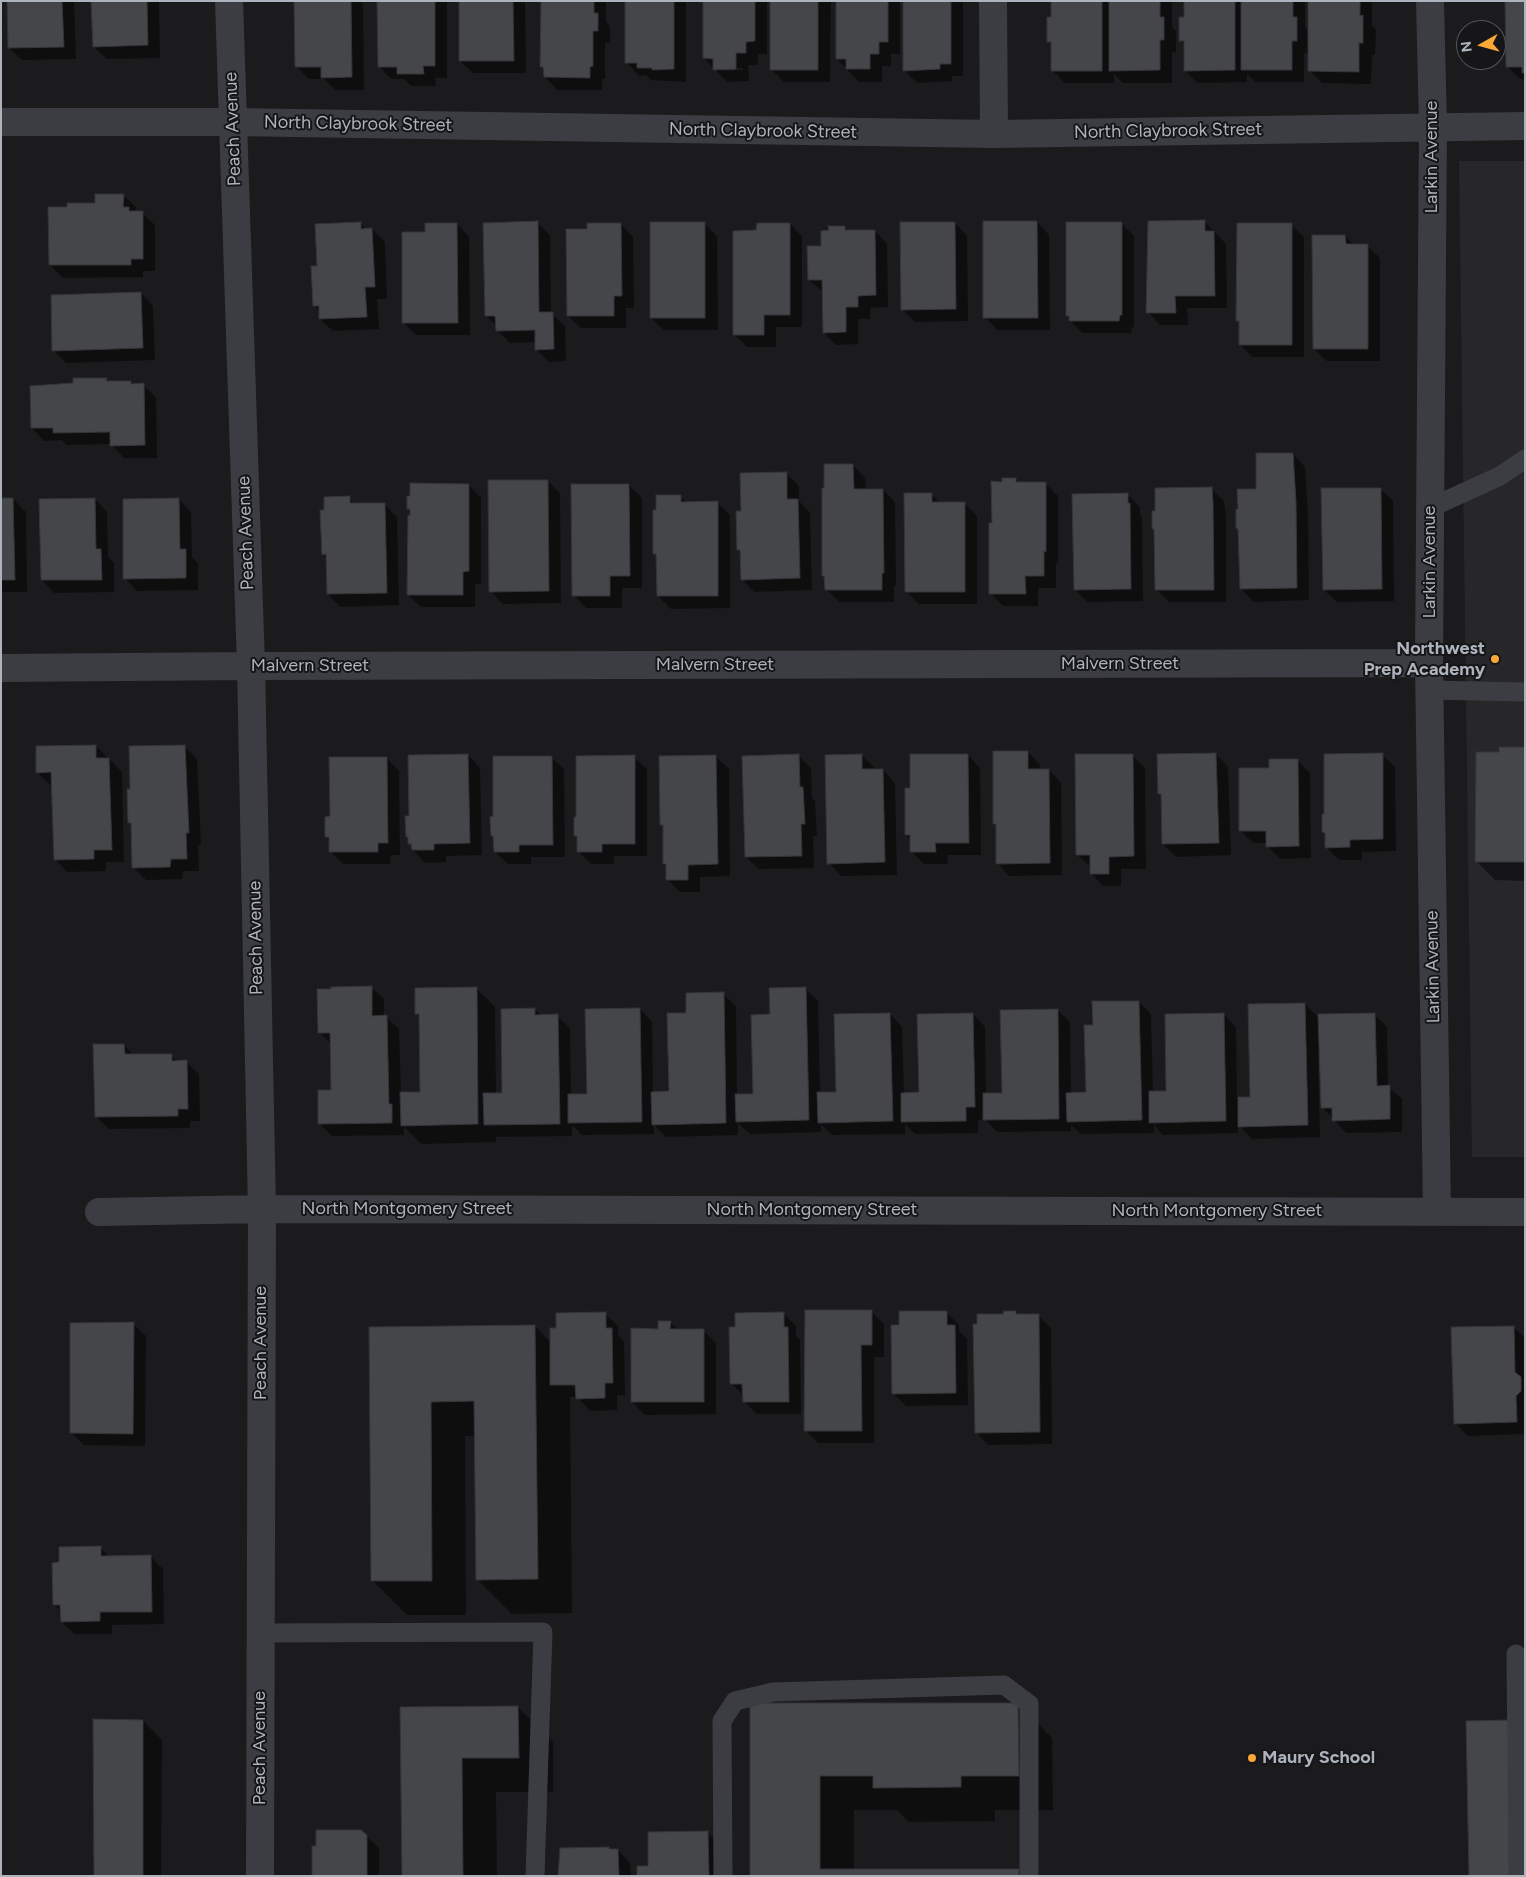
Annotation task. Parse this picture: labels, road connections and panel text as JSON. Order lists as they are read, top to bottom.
{
  "streets": {
    "street": [
      "North Claybrook Street",
      "Peach Avenue",
      "Larkin Avenue",
      "Malvern Street",
      "North Montgomery Street"
    ]
  },
  "crossings": [
    ["North Claybrook Street", "Peach Avenue"],
    ["North Claybrook Street", "Larkin Avenue"],
    ["Peach Avenue", "Malvern Street"],
    ["Peach Avenue", "North Montgomery Street"],
    ["Larkin Avenue", "Malvern Street"],
    ["Larkin Avenue", "North Montgomery Street"]
  ],
  "places": ["Northwest Prep Academy", "Maury School"],
  "north": "left"
}
